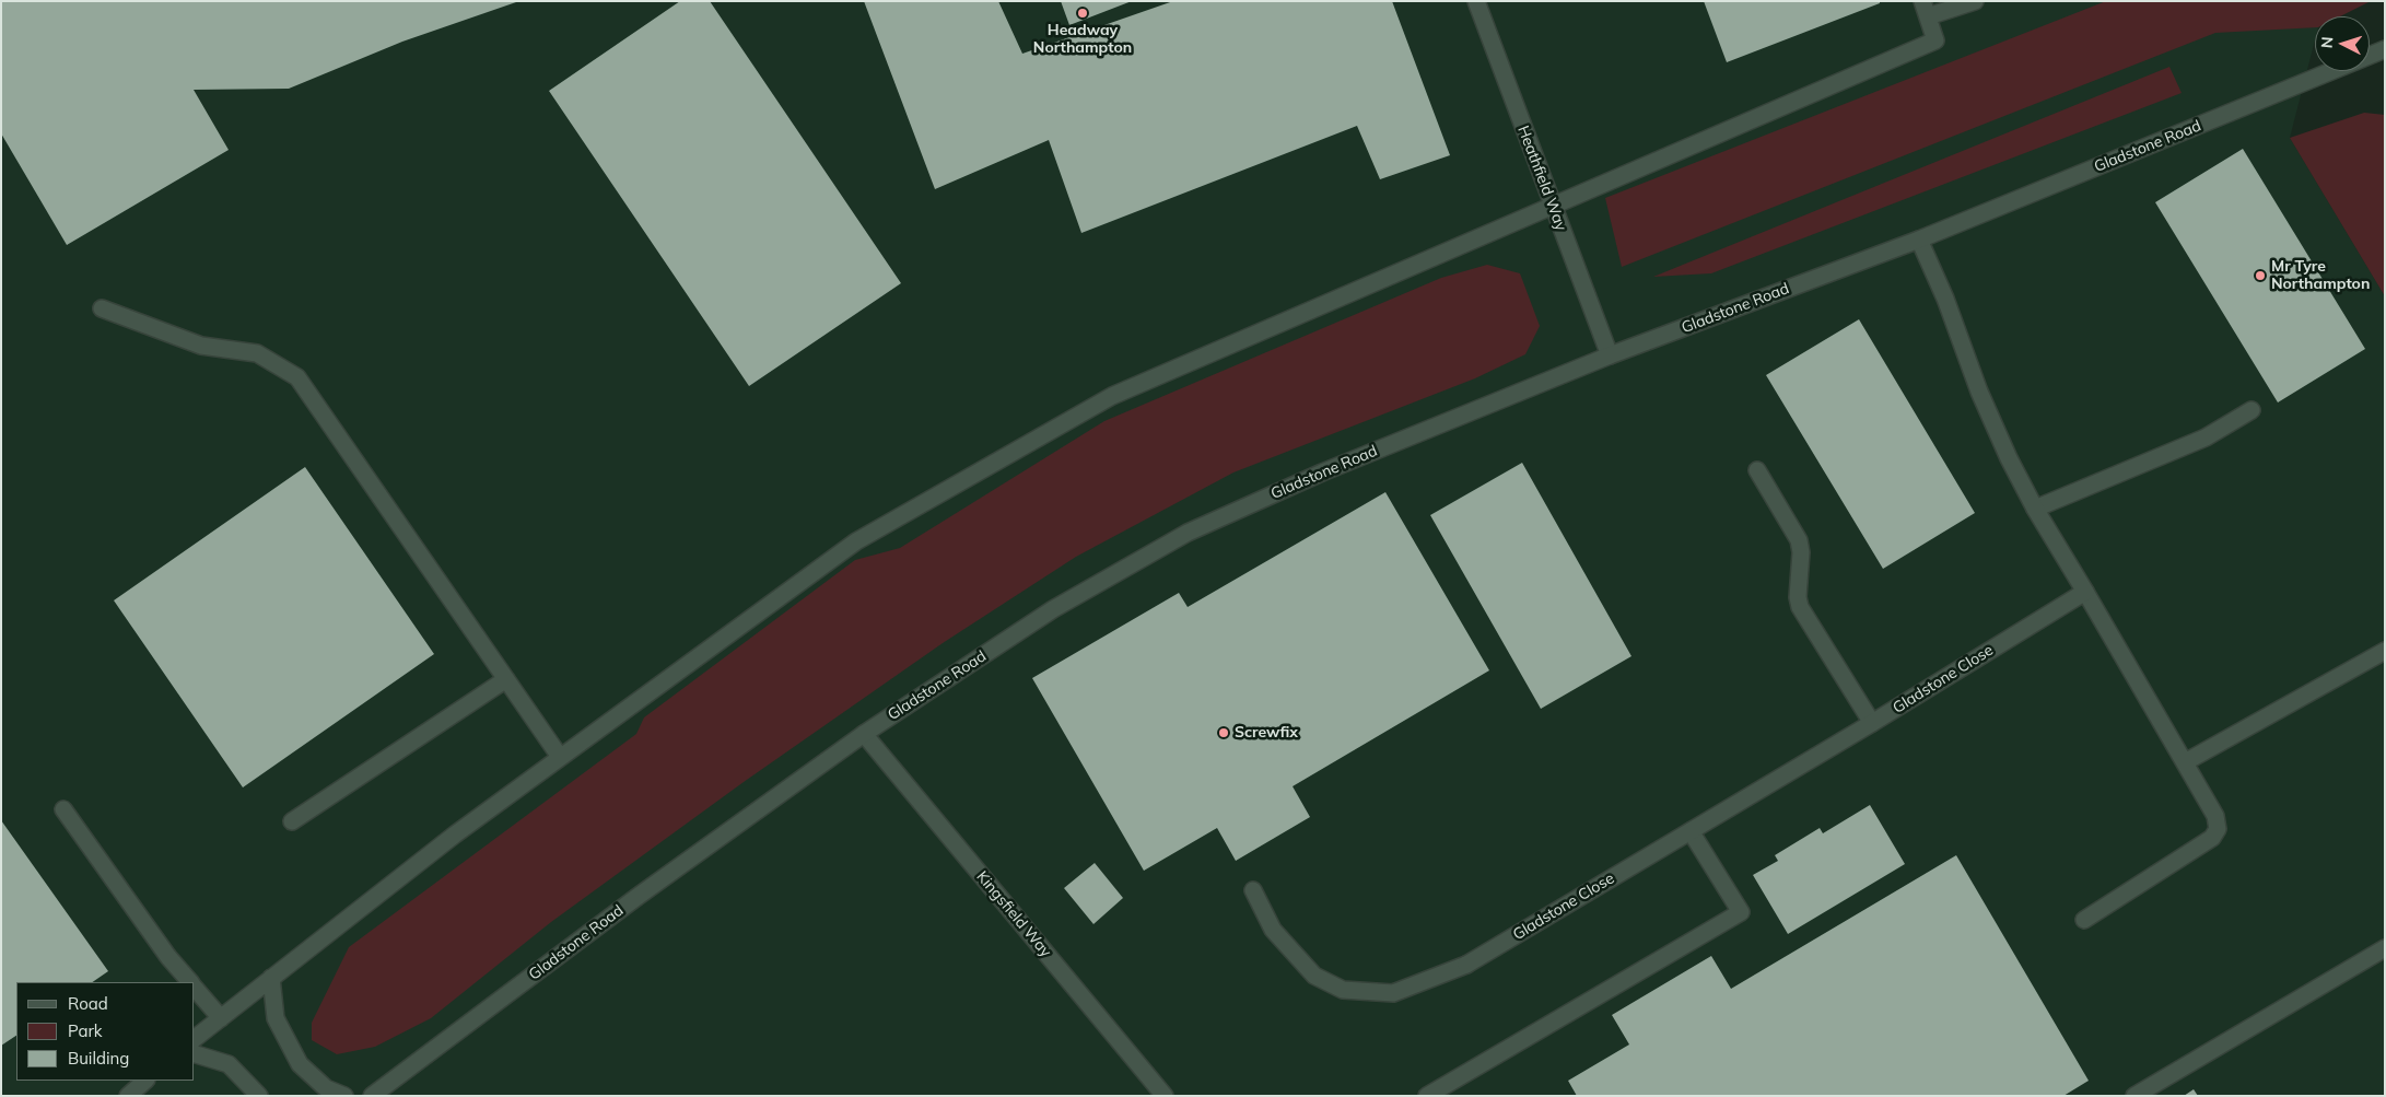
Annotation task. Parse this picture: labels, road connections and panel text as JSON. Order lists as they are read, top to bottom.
{
  "streets": {
    "street": [
      "Gladstone Road",
      "Heathfield Way",
      "Gladstone Close",
      "Kingsfield Way"
    ]
  },
  "crossings": [
    ["Gladstone Road", "Heathfield Way"],
    ["Gladstone Road", "Kingsfield Way"]
  ],
  "places": ["Headway Northampton", "Mr Tyre Northampton", "Screwfix"],
  "legend": ["Road", "Park", "Building"],
  "north": "left"
}
